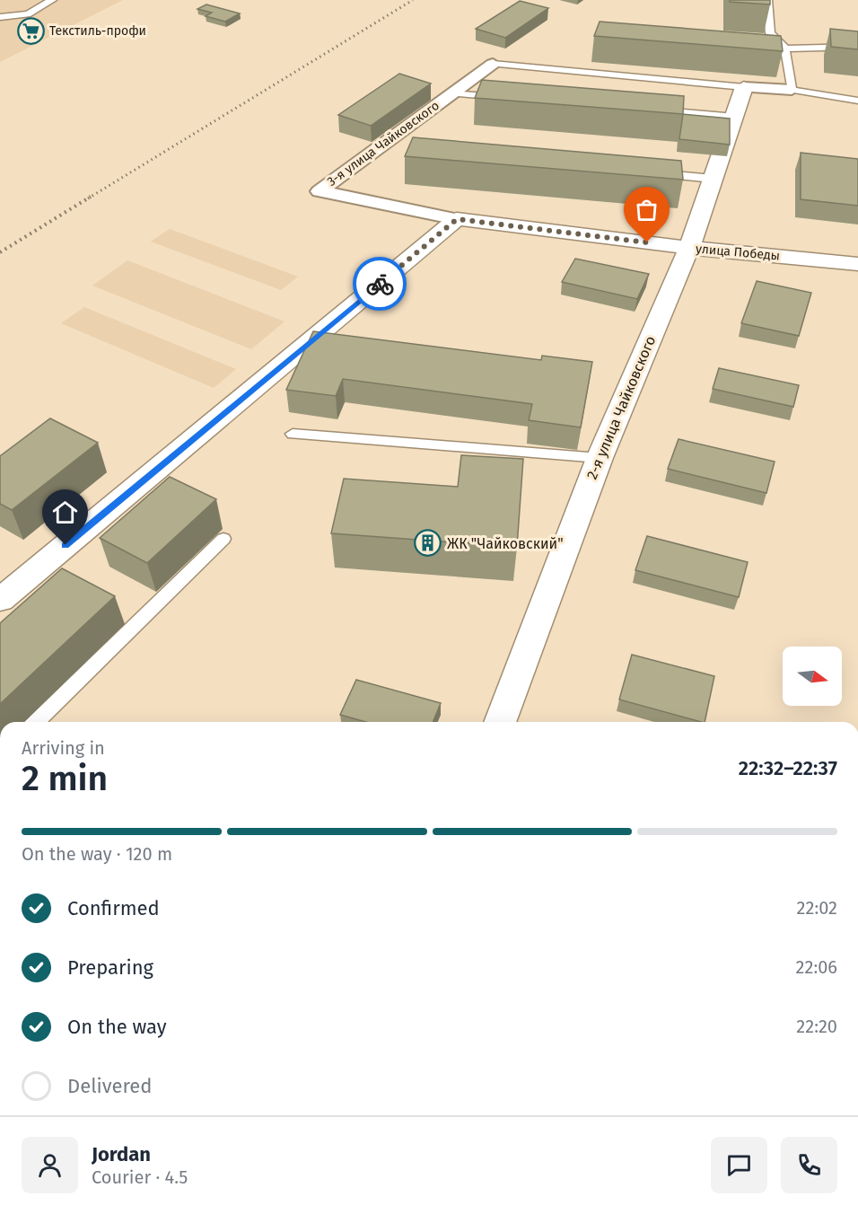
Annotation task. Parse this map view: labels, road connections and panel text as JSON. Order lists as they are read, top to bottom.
{
  "streets": {
    "street": ["3-я улица Чайковского", "улица Победы", "2-я улица Чайковского"]
  },
  "crossings": [
    ["3-я улица Чайковского", "улица Победы"],
    ["улица Победы", "2-я улица Чайковского"]
  ],
  "places": {
    "supermarket": ["Текстиль-профи"],
    "building": ["ЖК \"Чайковский\""]
  },
  "north": "right",
  "page": {
    "heading": ["2 min", "Arriving in", "22:32–22:37"],
    "panel": ["Jordan", "Courier · 4.5"],
    "bar": "On the way · 120 m",
    "list": [
      ["Confirmed", "22:02"],
      ["Preparing", "22:06"],
      ["On the way", "22:20"],
      "Delivered"
    ]
  }
}
